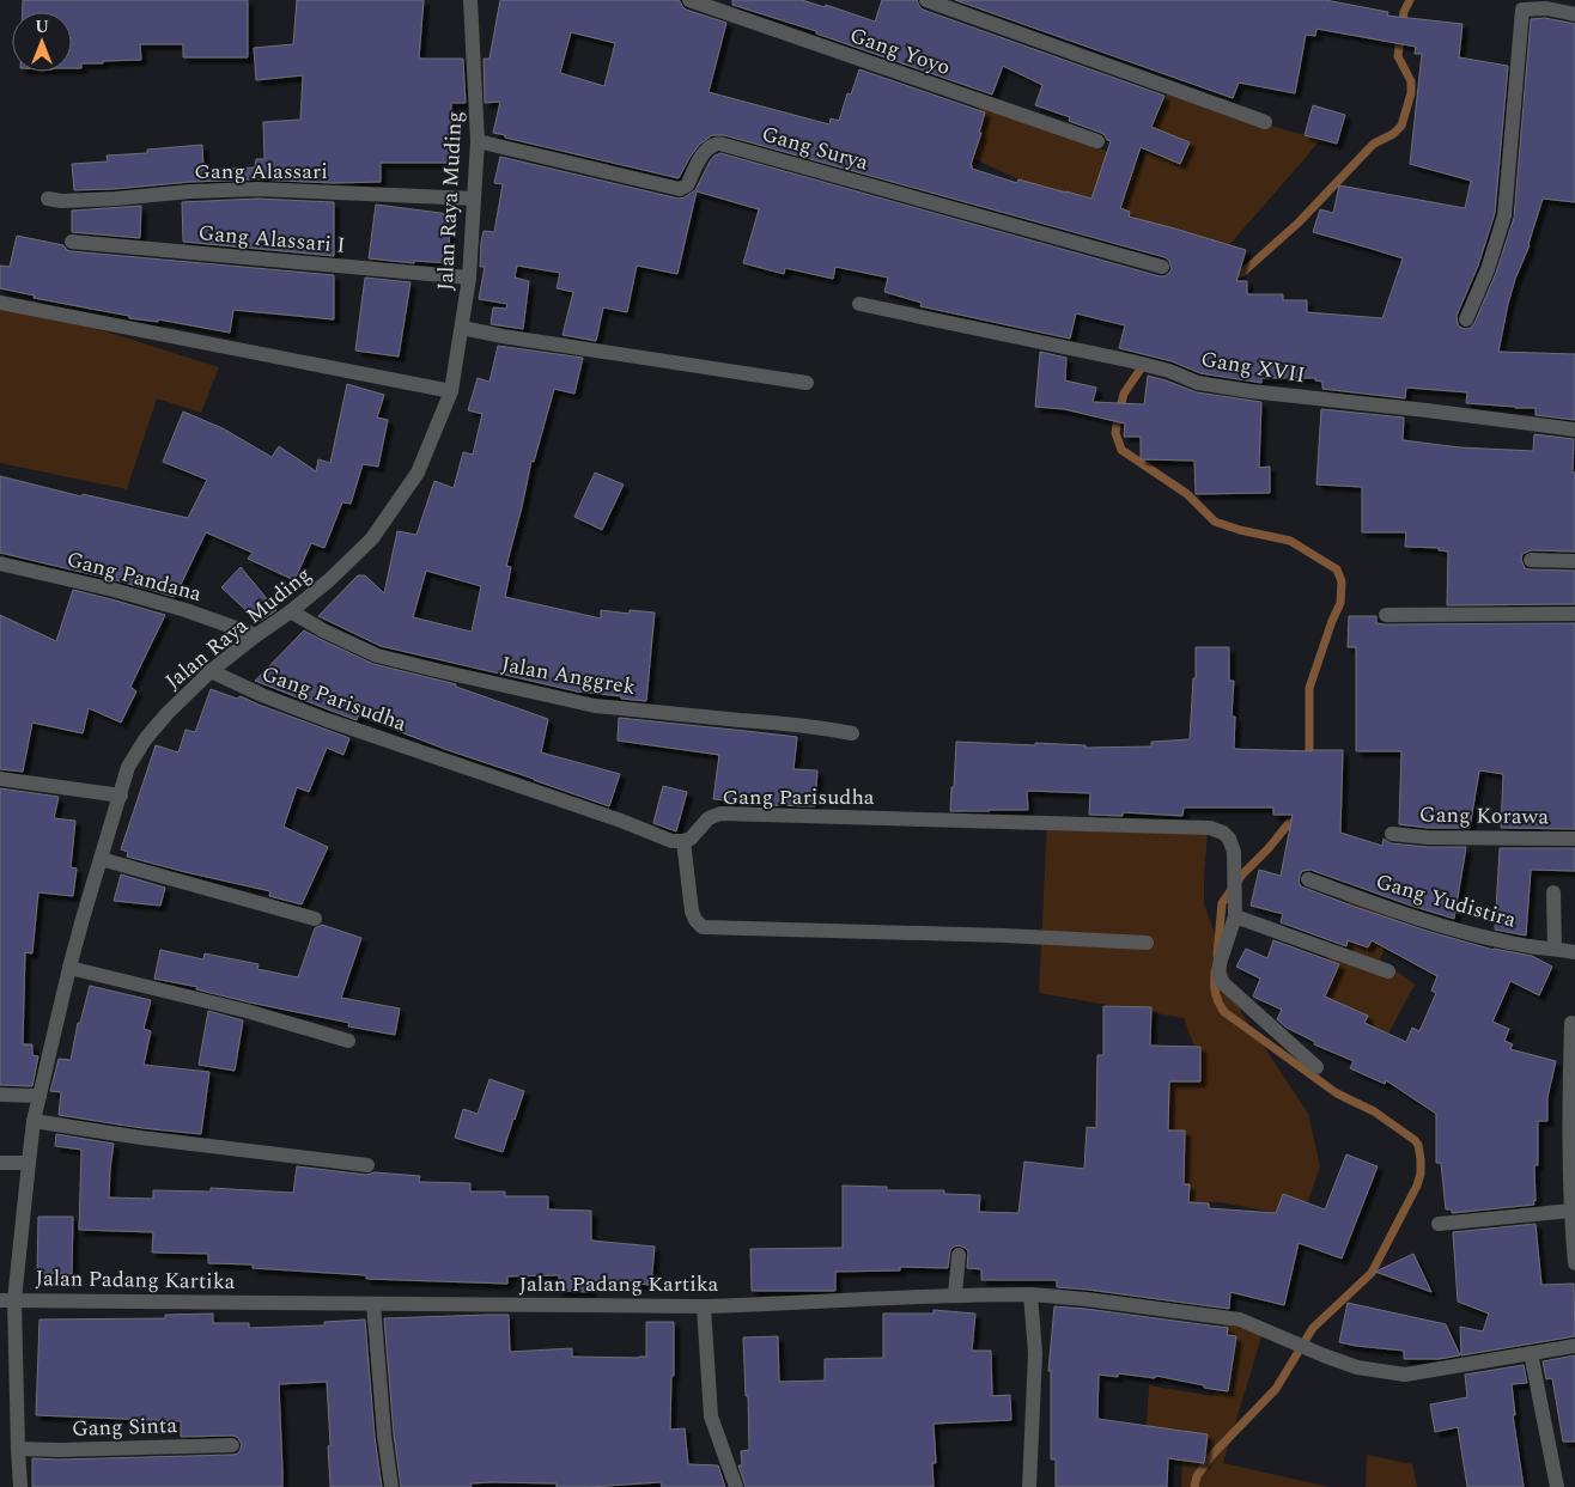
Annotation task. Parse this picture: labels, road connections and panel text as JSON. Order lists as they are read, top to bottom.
{
  "streets": {
    "street": [
      "Gang Yoyo",
      "Gang Surya",
      "Gang Alassari",
      "Jalan Raya Muding",
      "Gang Alassari I",
      "Gang XVII",
      "Gang Pandana",
      "Jalan Anggrek",
      "Gang Parisudha",
      "Gang Korawa",
      "Gang Yudistira",
      "Jalan Padang Kartika",
      "Gang Sinta"
    ]
  },
  "crossings": [
    ["Gang Surya", "Jalan Raya Muding"],
    ["Gang Alassari", "Jalan Raya Muding"],
    ["Jalan Raya Muding", "Gang Alassari I"],
    ["Jalan Raya Muding", "Gang Pandana"],
    ["Jalan Raya Muding", "Jalan Anggrek"],
    ["Jalan Raya Muding", "Gang Parisudha"],
    ["Jalan Raya Muding", "Jalan Padang Kartika"],
    ["Jalan Raya Muding", "Gang Sinta"]
  ],
  "north": "top"
}
